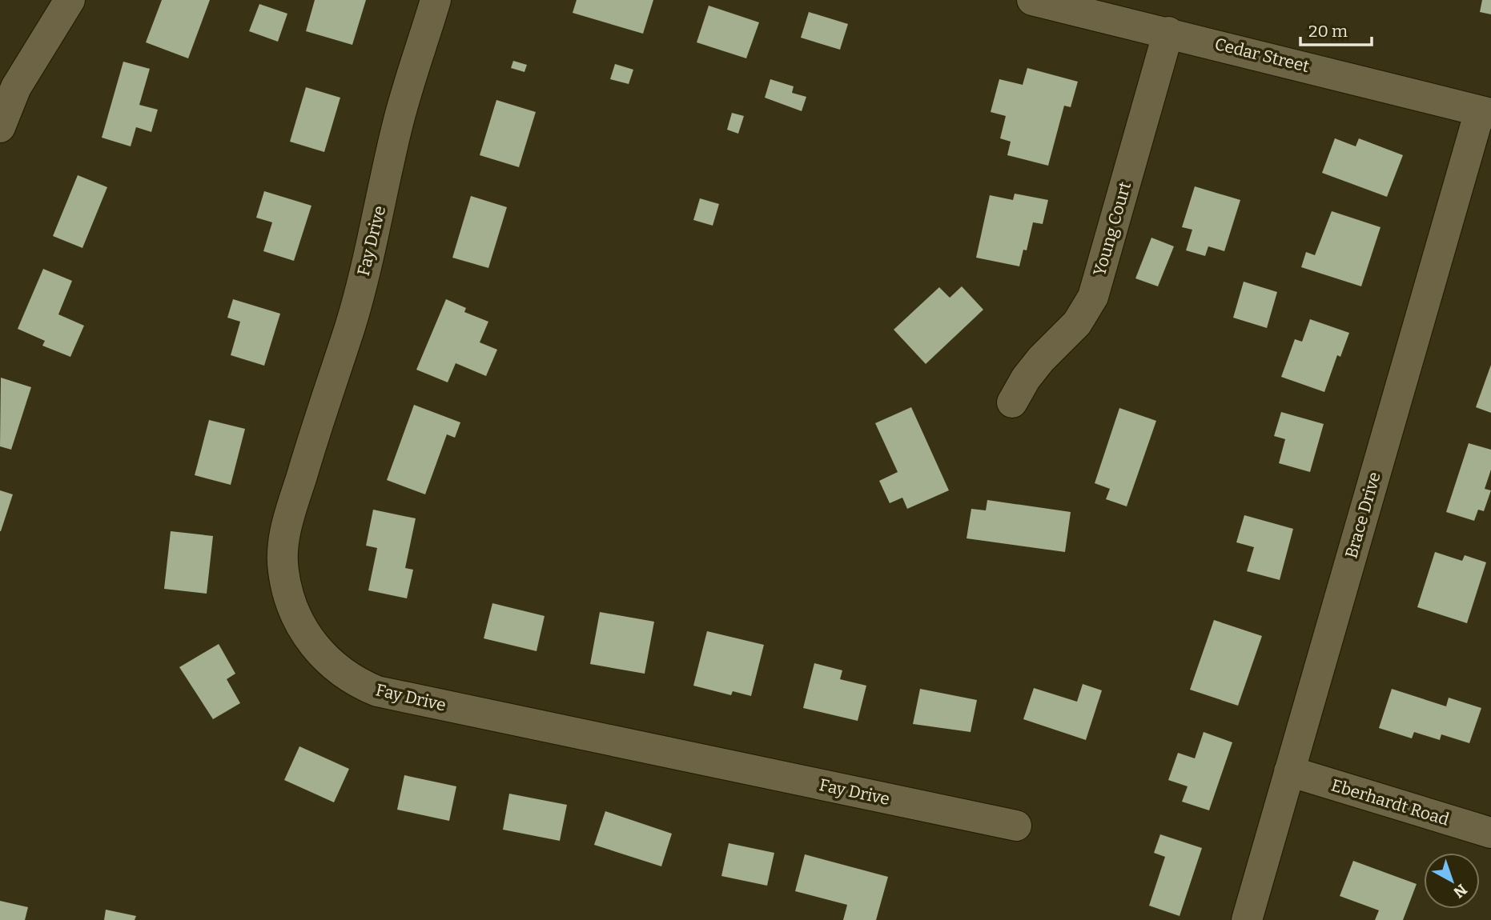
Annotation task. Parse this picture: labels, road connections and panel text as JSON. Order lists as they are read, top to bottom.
{
  "streets": {
    "street": [
      "Cedar Street",
      "Young Court",
      "Fay Drive",
      "Brace Drive",
      "Eberhardt Road"
    ]
  },
  "crossings": [
    ["Cedar Street", "Young Court"],
    ["Cedar Street", "Brace Drive"],
    ["Brace Drive", "Eberhardt Road"]
  ],
  "scale_bar": "20 m",
  "north": "bottom right"
}
